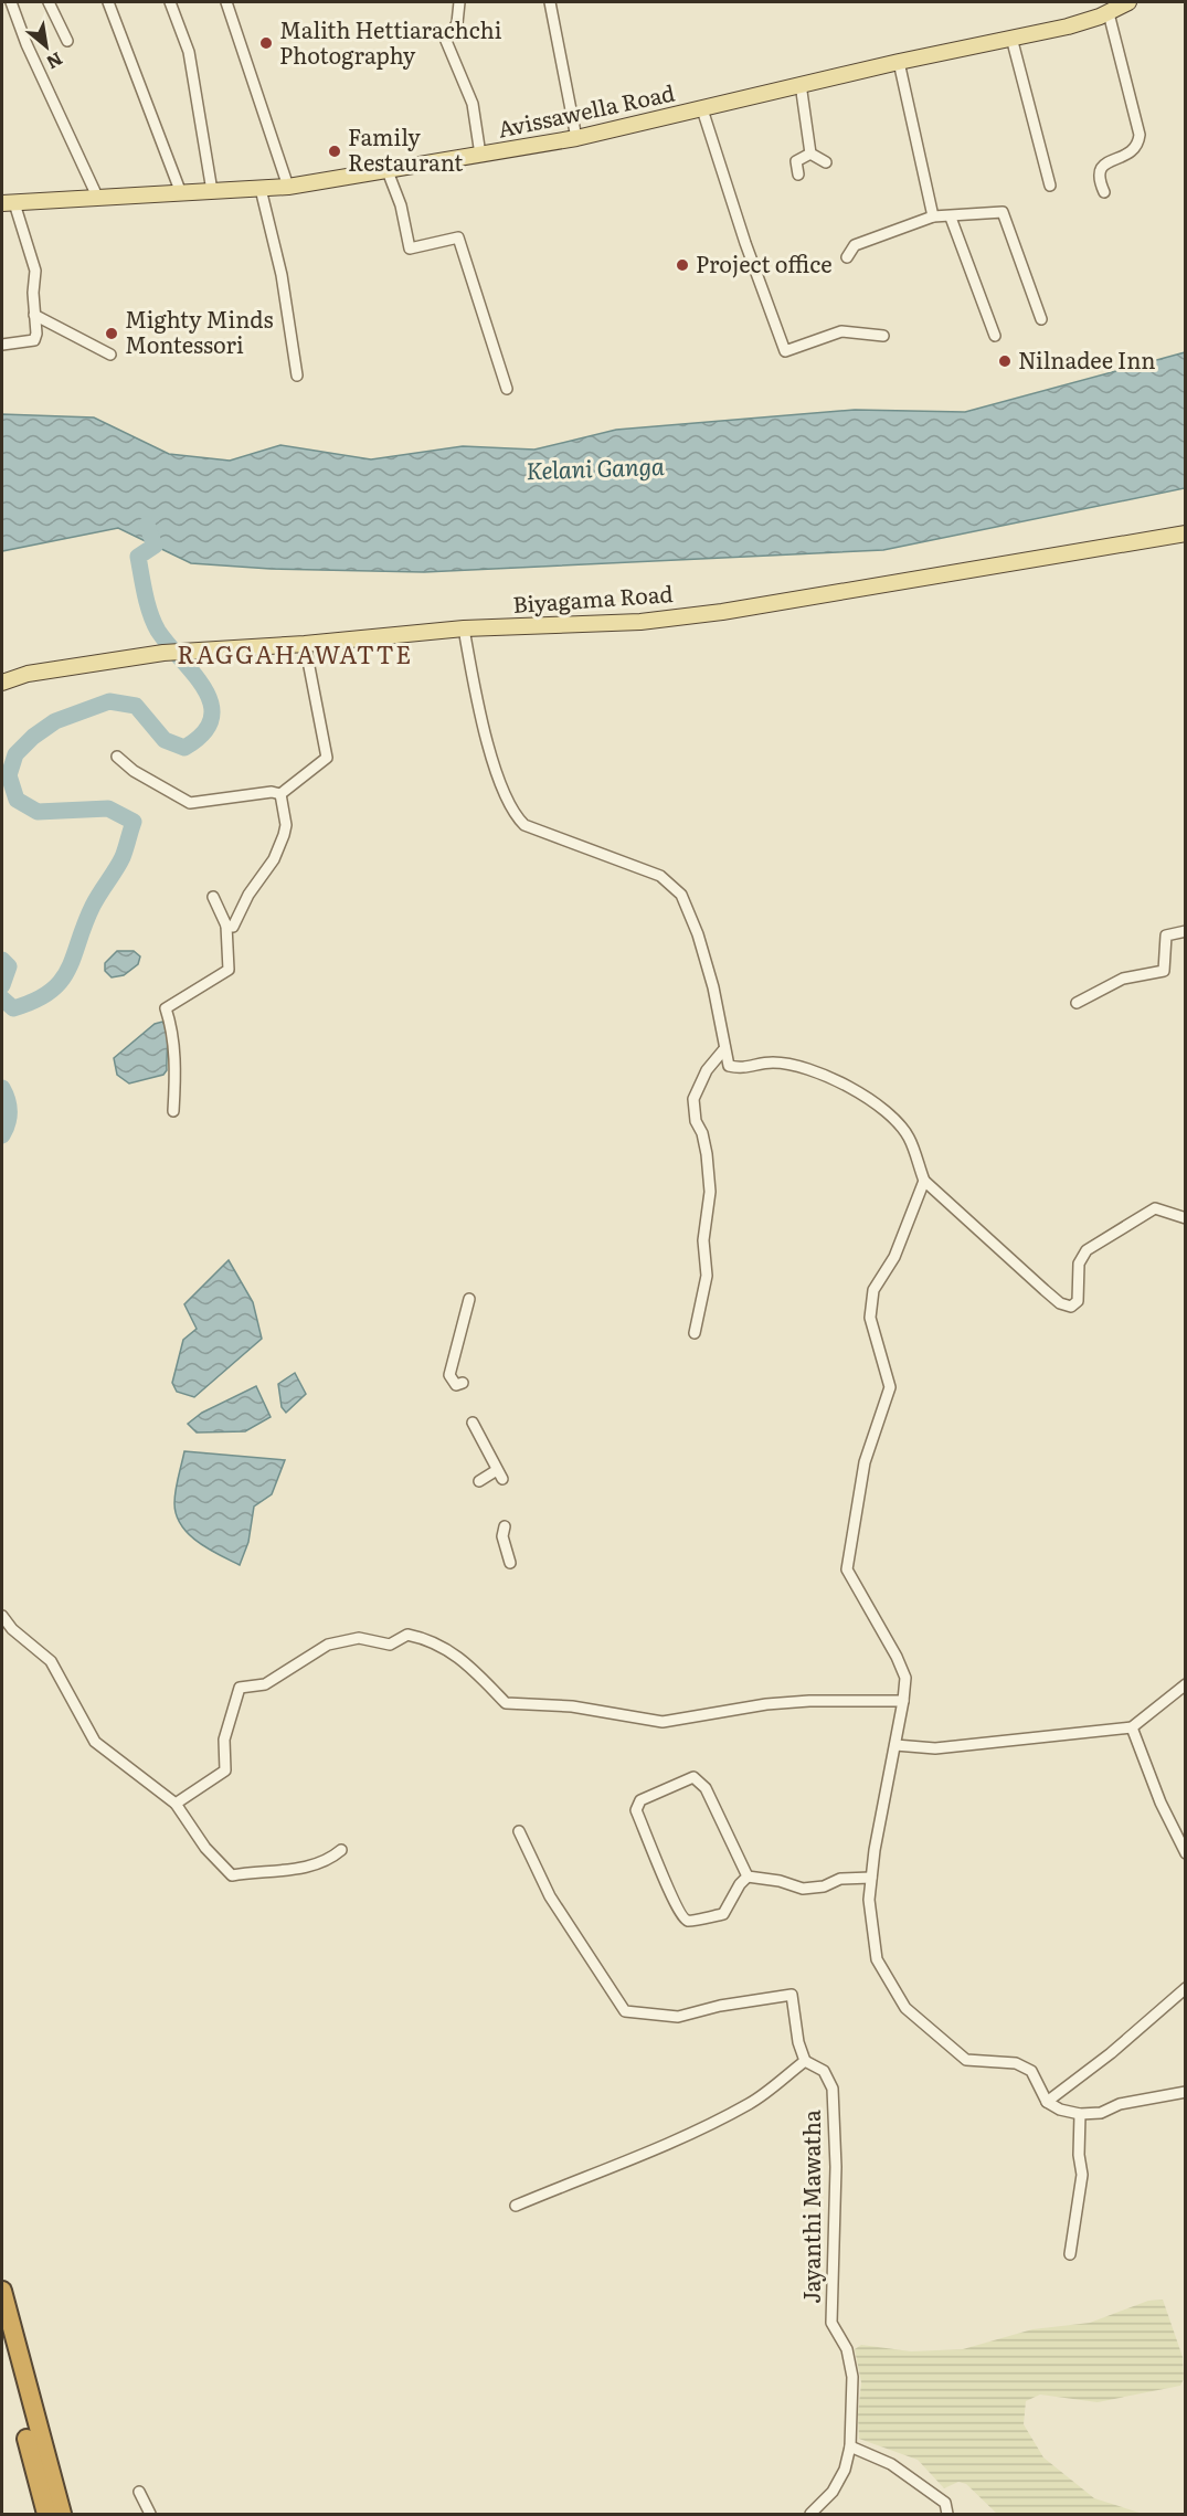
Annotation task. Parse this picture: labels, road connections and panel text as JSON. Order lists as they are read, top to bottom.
{
  "streets": {
    "main road": ["Avissawella Road", "Biyagama Road"],
    "street": ["Jayanthi Mawatha"]
  },
  "districts": ["RAGGAHAWATTE"],
  "water": ["Kelani Ganga"],
  "places": [
    "Malith Hettiarachchi Photography",
    "Family Restaurant",
    "Project office",
    "Mighty Minds Montessori",
    "Nilnadee Inn"
  ],
  "north": "bottom right"
}
